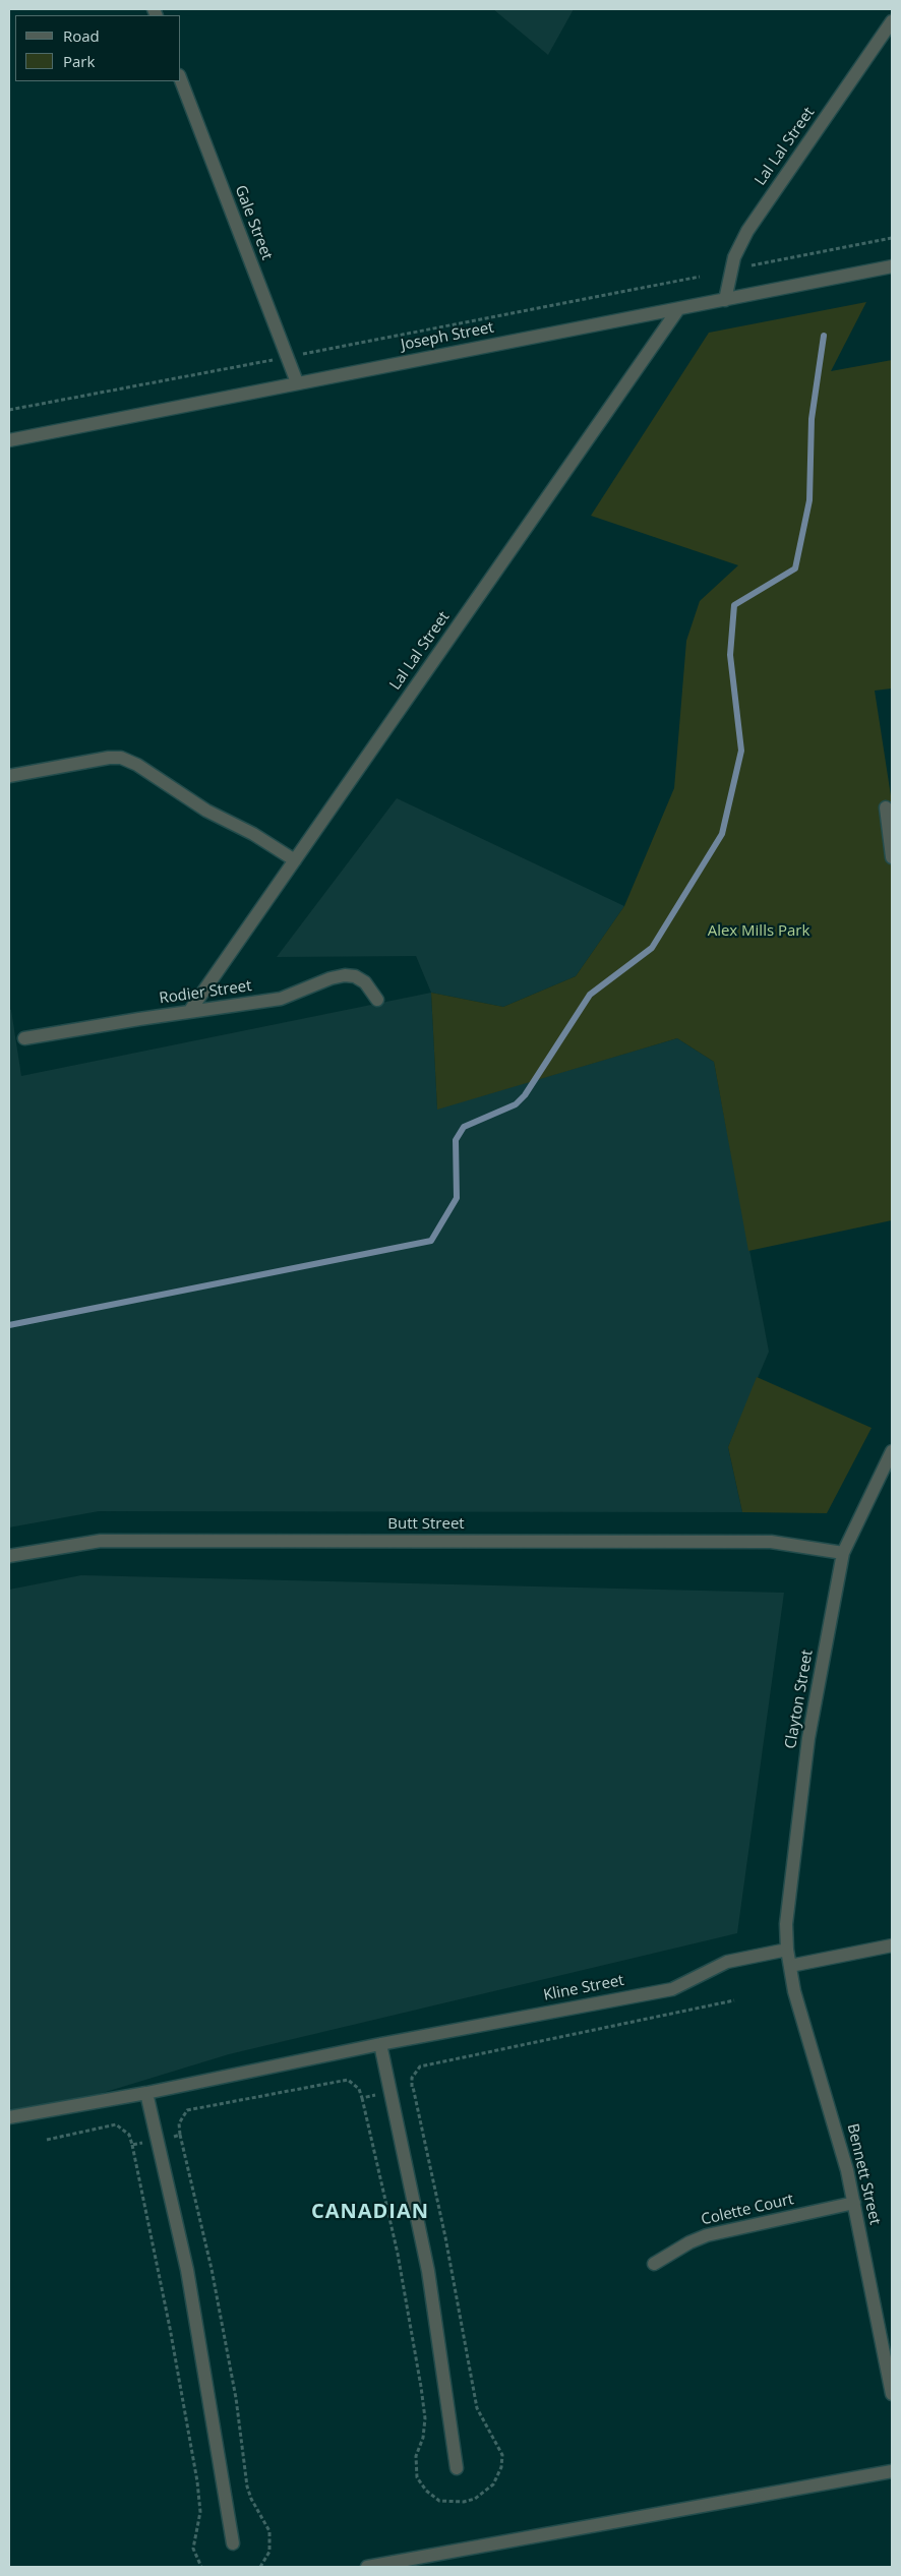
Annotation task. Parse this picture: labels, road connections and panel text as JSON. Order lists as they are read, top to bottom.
{
  "streets": {
    "street": [
      "Lal Lal Street",
      "Gale Street",
      "Joseph Street",
      "Rodier Street",
      "Butt Street",
      "Clayton Street",
      "Kline Street",
      "Bennett Street",
      "Colette Court"
    ]
  },
  "crossings": [
    ["Lal Lal Street", "Joseph Street"],
    ["Lal Lal Street", "Rodier Street"],
    ["Gale Street", "Joseph Street"],
    ["Butt Street", "Clayton Street"],
    ["Clayton Street", "Kline Street"],
    ["Clayton Street", "Bennett Street"],
    ["Bennett Street", "Colette Court"]
  ],
  "districts": ["CANADIAN"],
  "parks": ["Alex Mills Park"],
  "legend": ["Road", "Park"]
}
